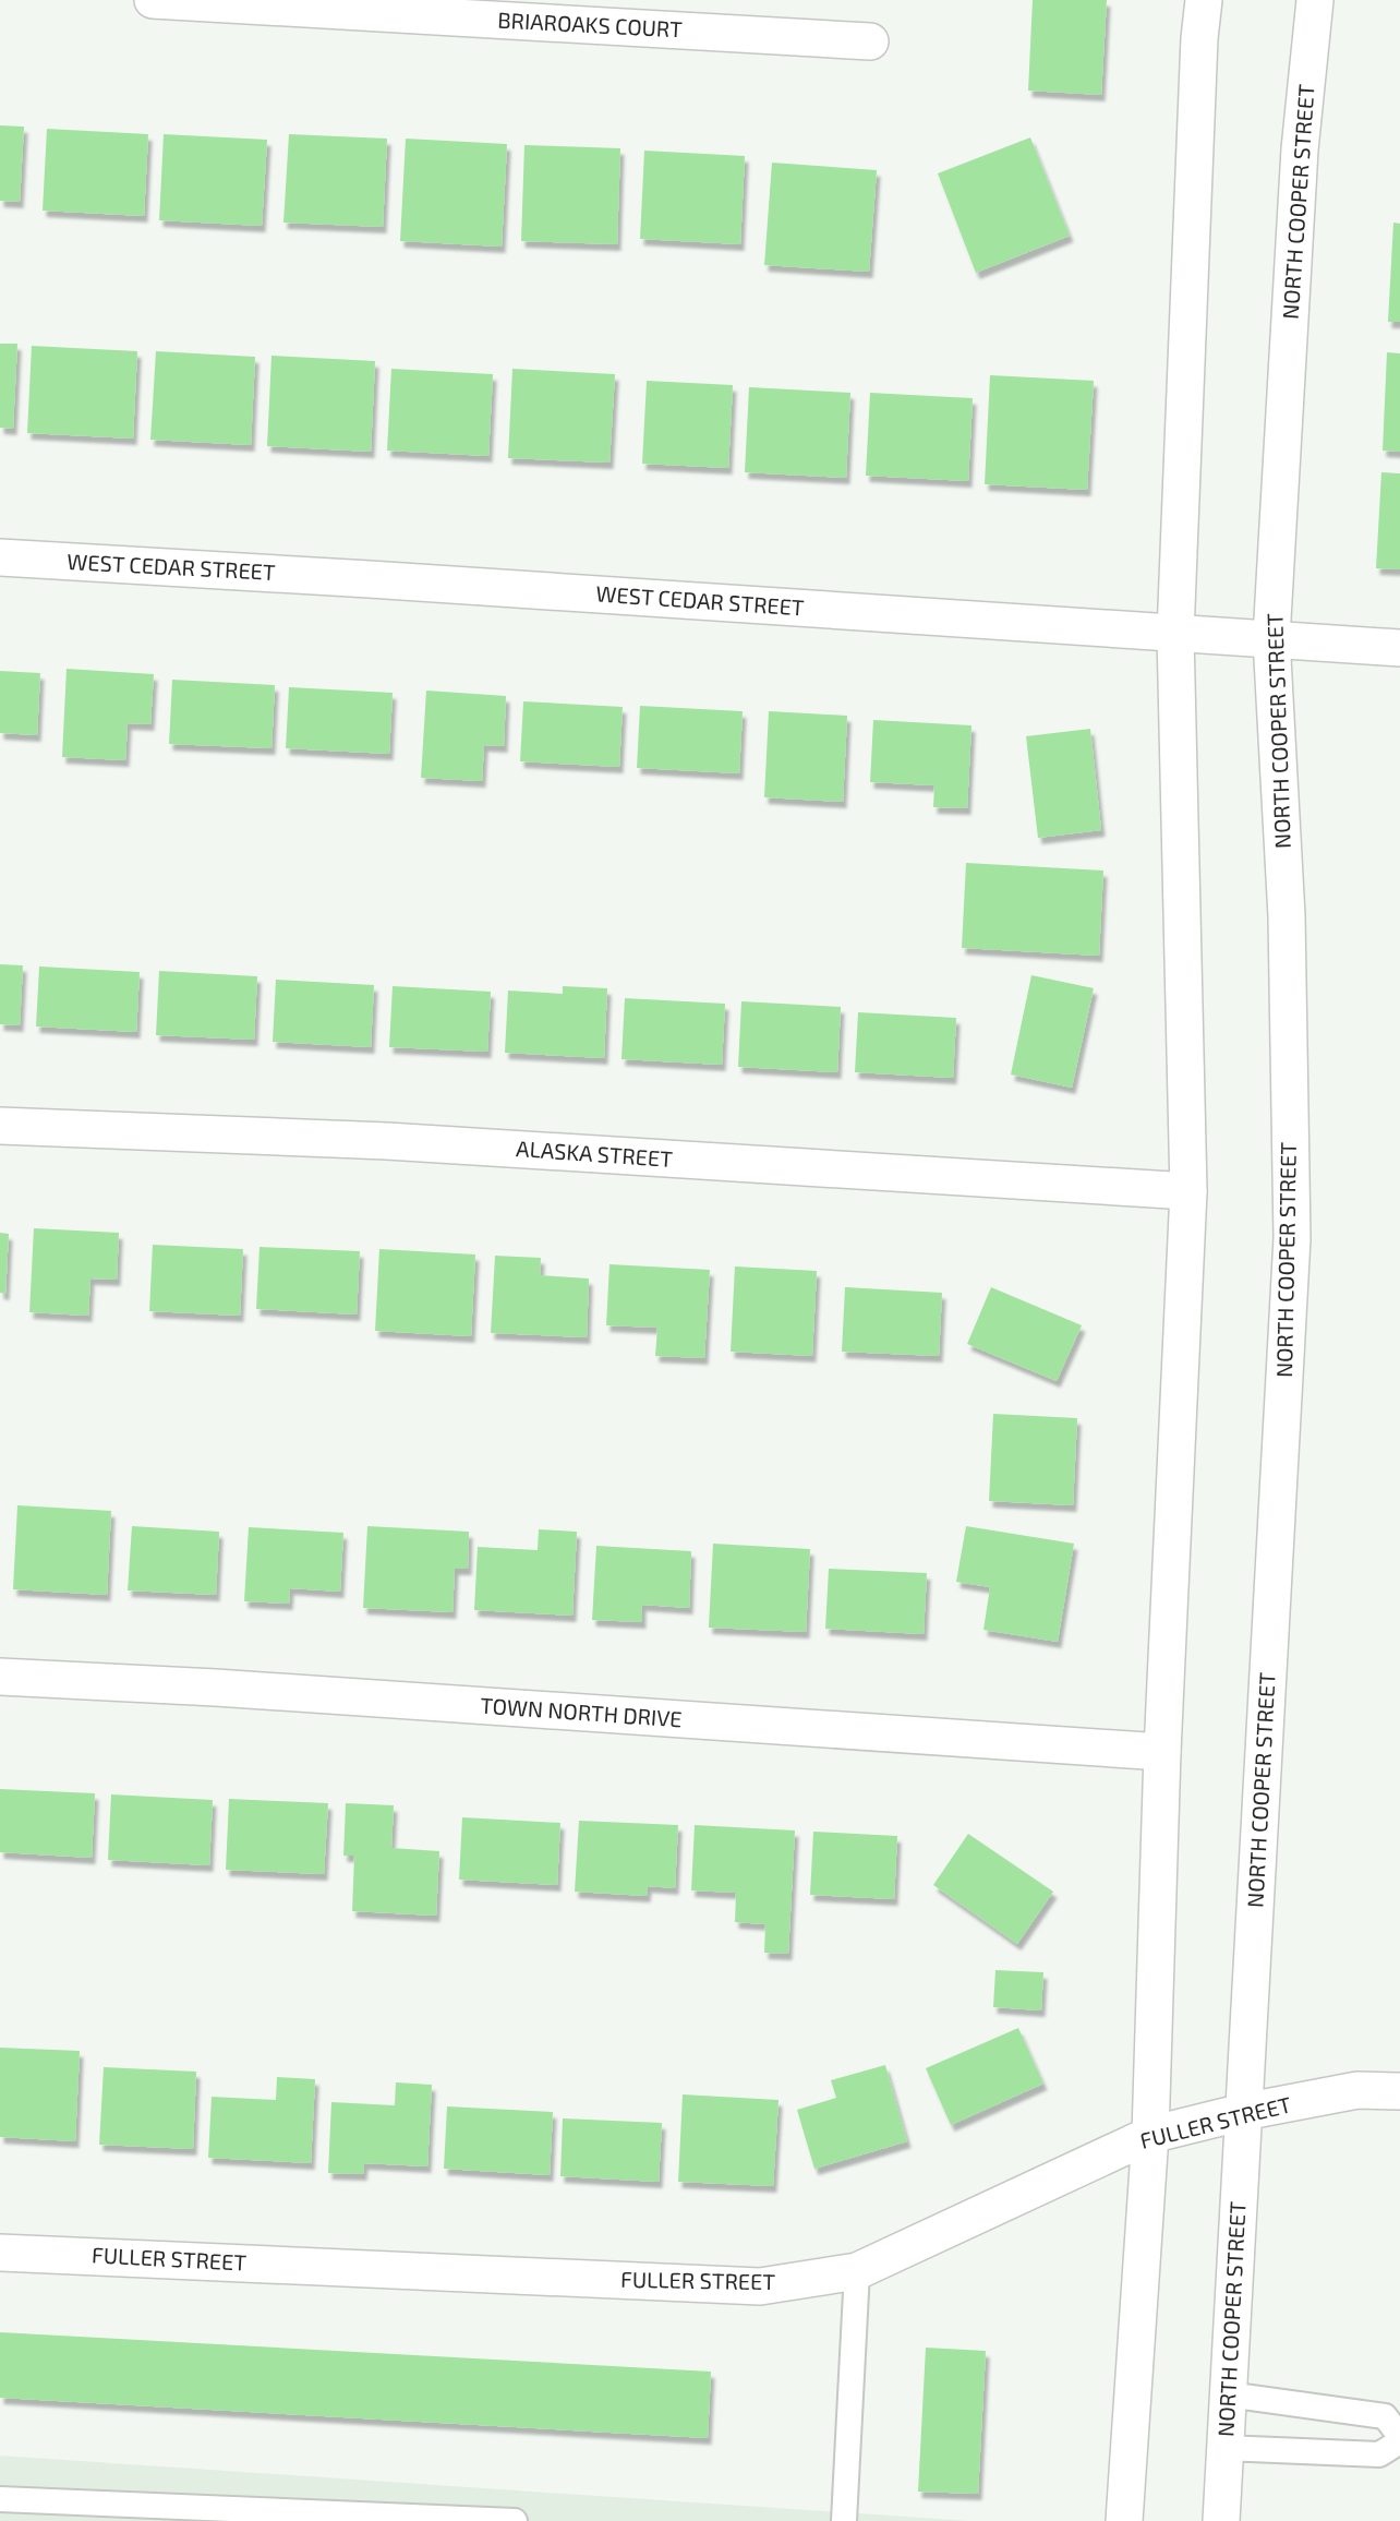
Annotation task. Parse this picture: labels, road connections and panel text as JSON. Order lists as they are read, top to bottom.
{
  "streets": {
    "street": [
      "BRIAROAKS COURT",
      "NORTH COOPER STREET",
      "WEST CEDAR STREET",
      "ALASKA STREET",
      "TOWN NORTH DRIVE",
      "FULLER STREET"
    ]
  },
  "crossings": [
    ["NORTH COOPER STREET", "WEST CEDAR STREET"],
    ["NORTH COOPER STREET", "FULLER STREET"]
  ]
}
